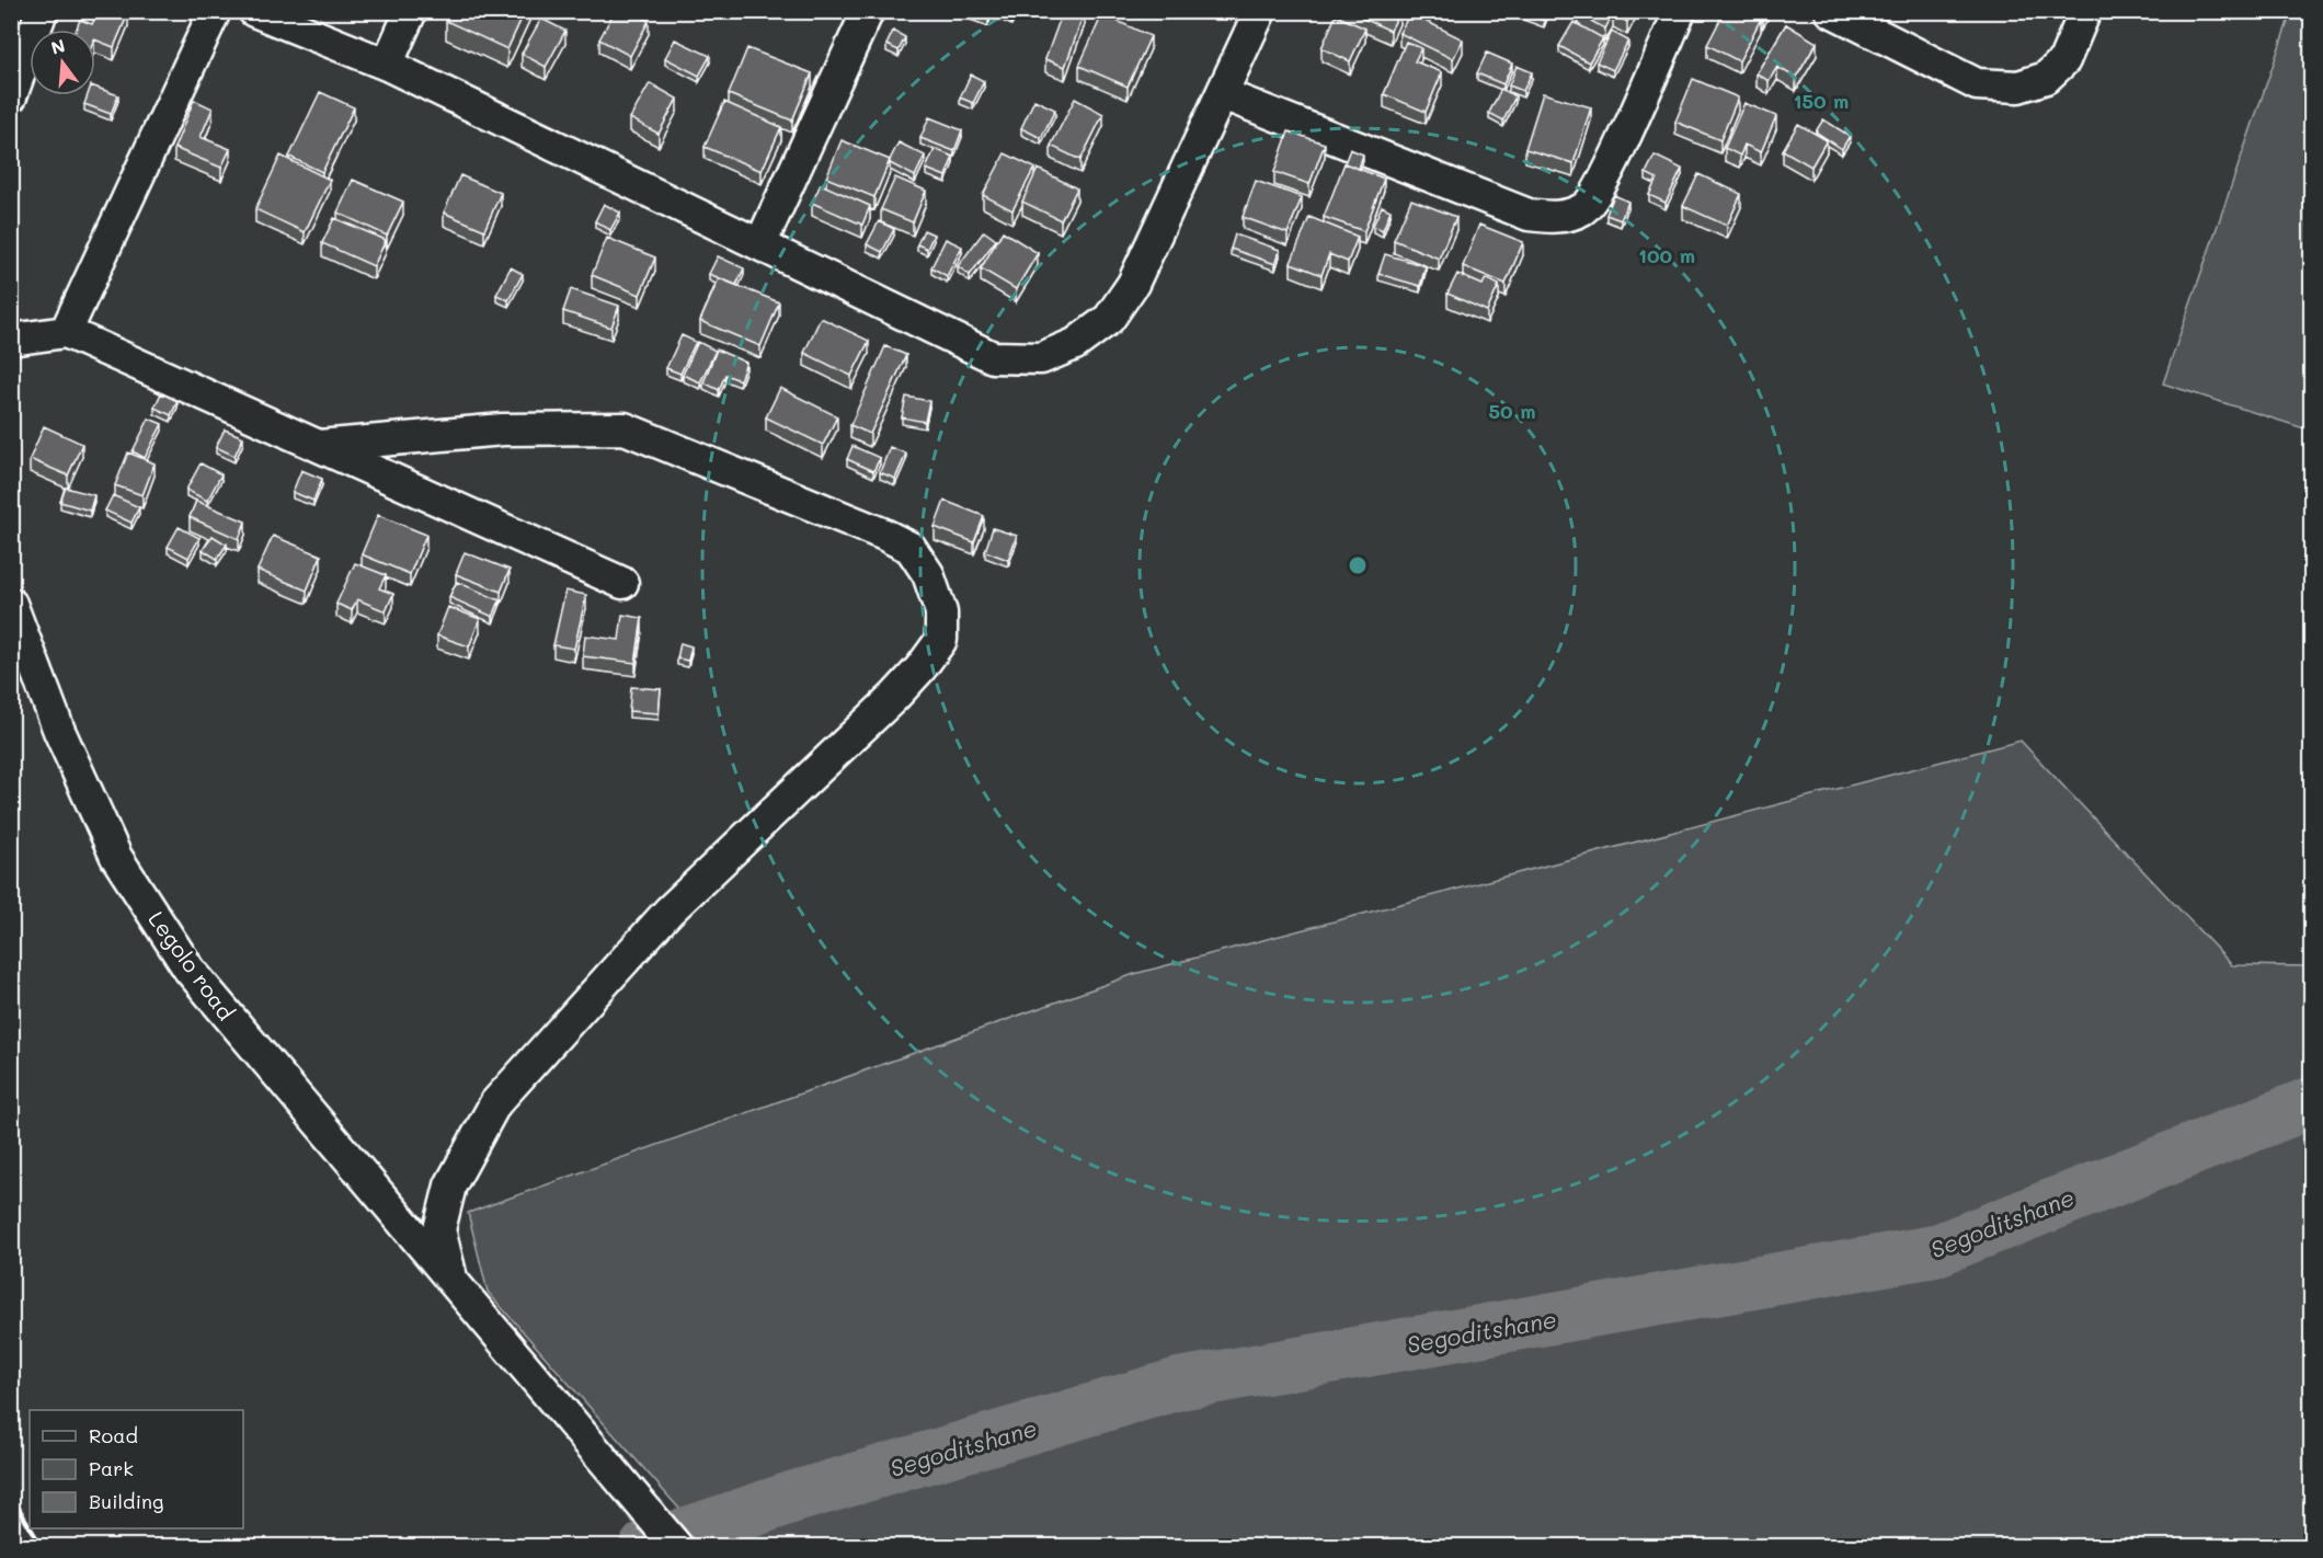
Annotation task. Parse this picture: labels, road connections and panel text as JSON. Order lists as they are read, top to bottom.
{
  "streets": {
    "street": ["Legolo road"]
  },
  "water": ["Segoditshane"],
  "legend": ["Road", "Park", "Building"],
  "north": "top",
  "rings": ["150 m", "100 m", "50 m"]
}
